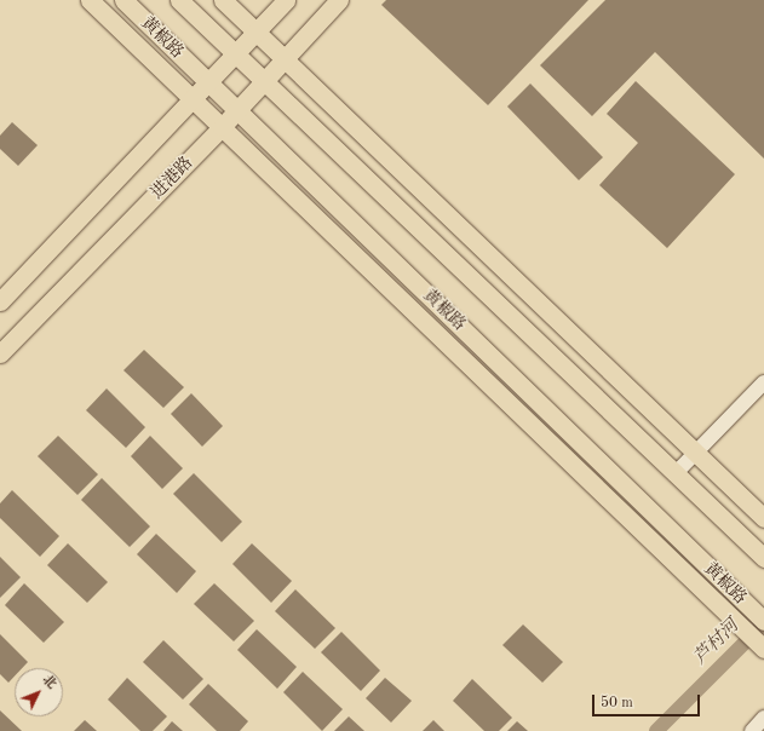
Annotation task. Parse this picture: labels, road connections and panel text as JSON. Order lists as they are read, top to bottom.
{
  "streets": {
    "main road": ["黄椒路", "进港路"]
  },
  "crossings": [
    ["黄椒路", "进港路"]
  ],
  "water": ["芦村河"],
  "scale_bar": "50 m",
  "north": "top right"
}
